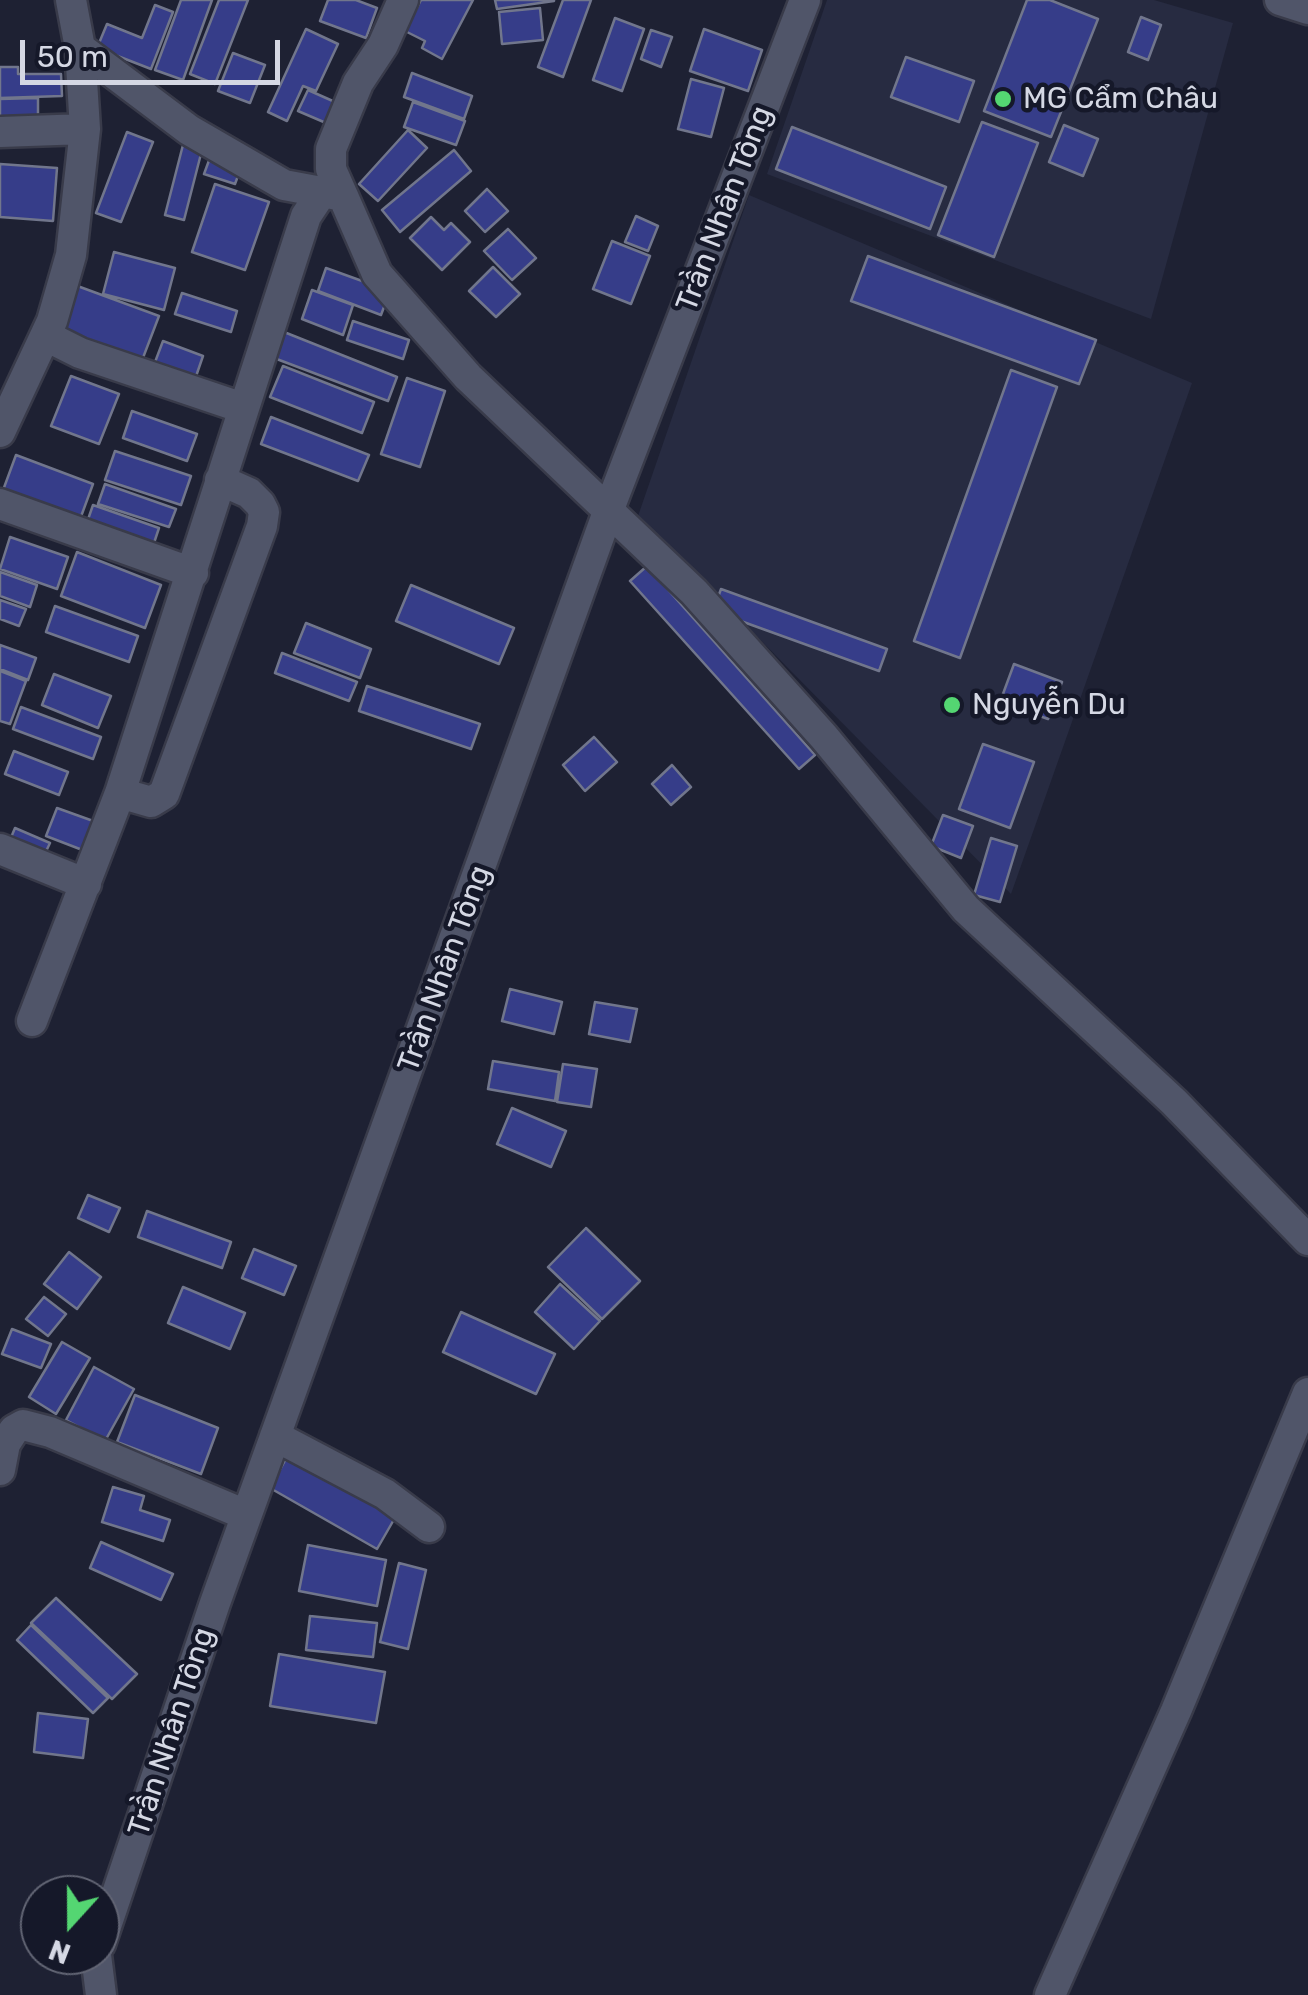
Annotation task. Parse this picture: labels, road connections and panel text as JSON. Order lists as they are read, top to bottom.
{
  "streets": {
    "street": ["Trần Nhân Tông"]
  },
  "places": ["MG Cẩm Châu", "Nguyễn Du"],
  "scale_bar": "50 m",
  "north": "bottom"
}
